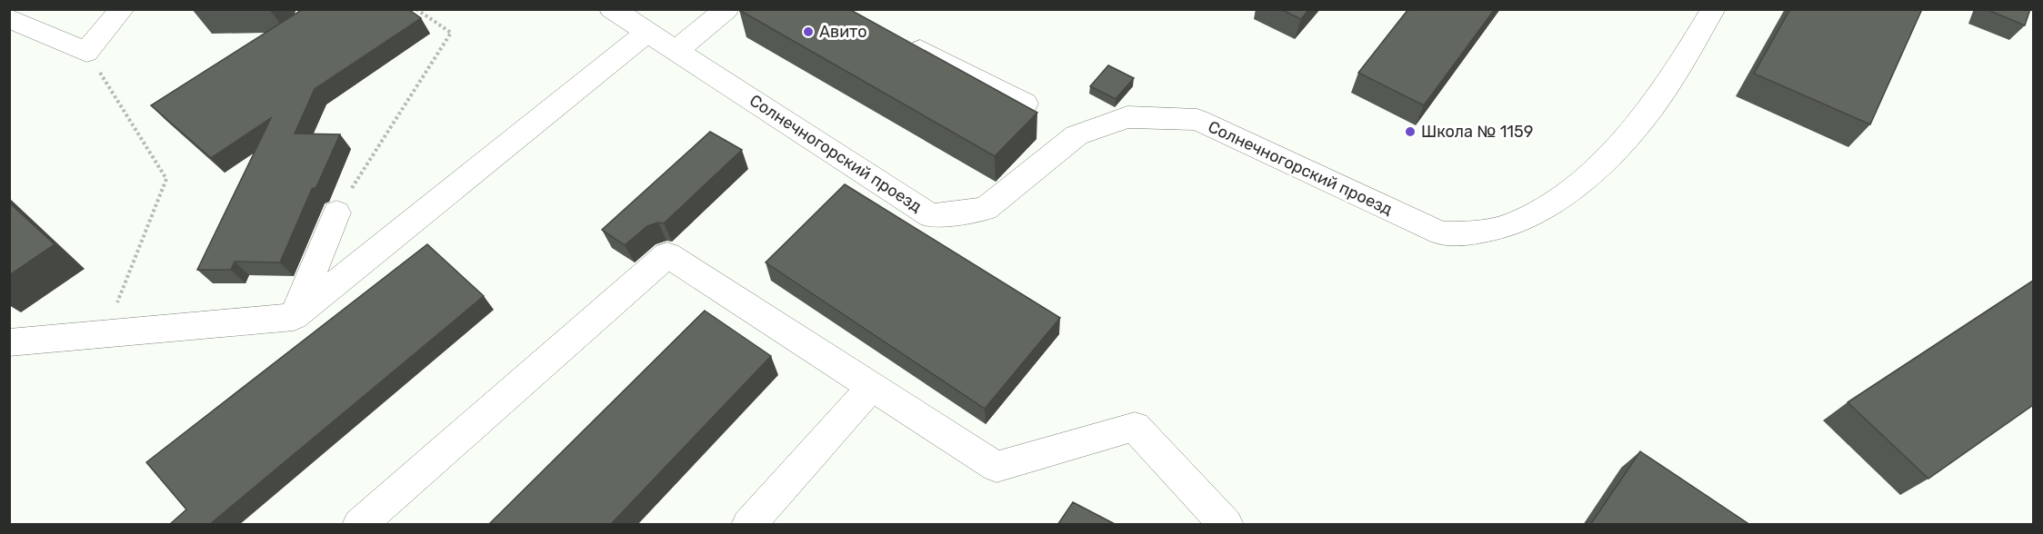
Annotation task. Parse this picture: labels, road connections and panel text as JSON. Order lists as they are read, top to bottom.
{
  "streets": {
    "street": ["Солнечногорский проезд"]
  },
  "places": ["Авито", "Школа № 1159"]
}
